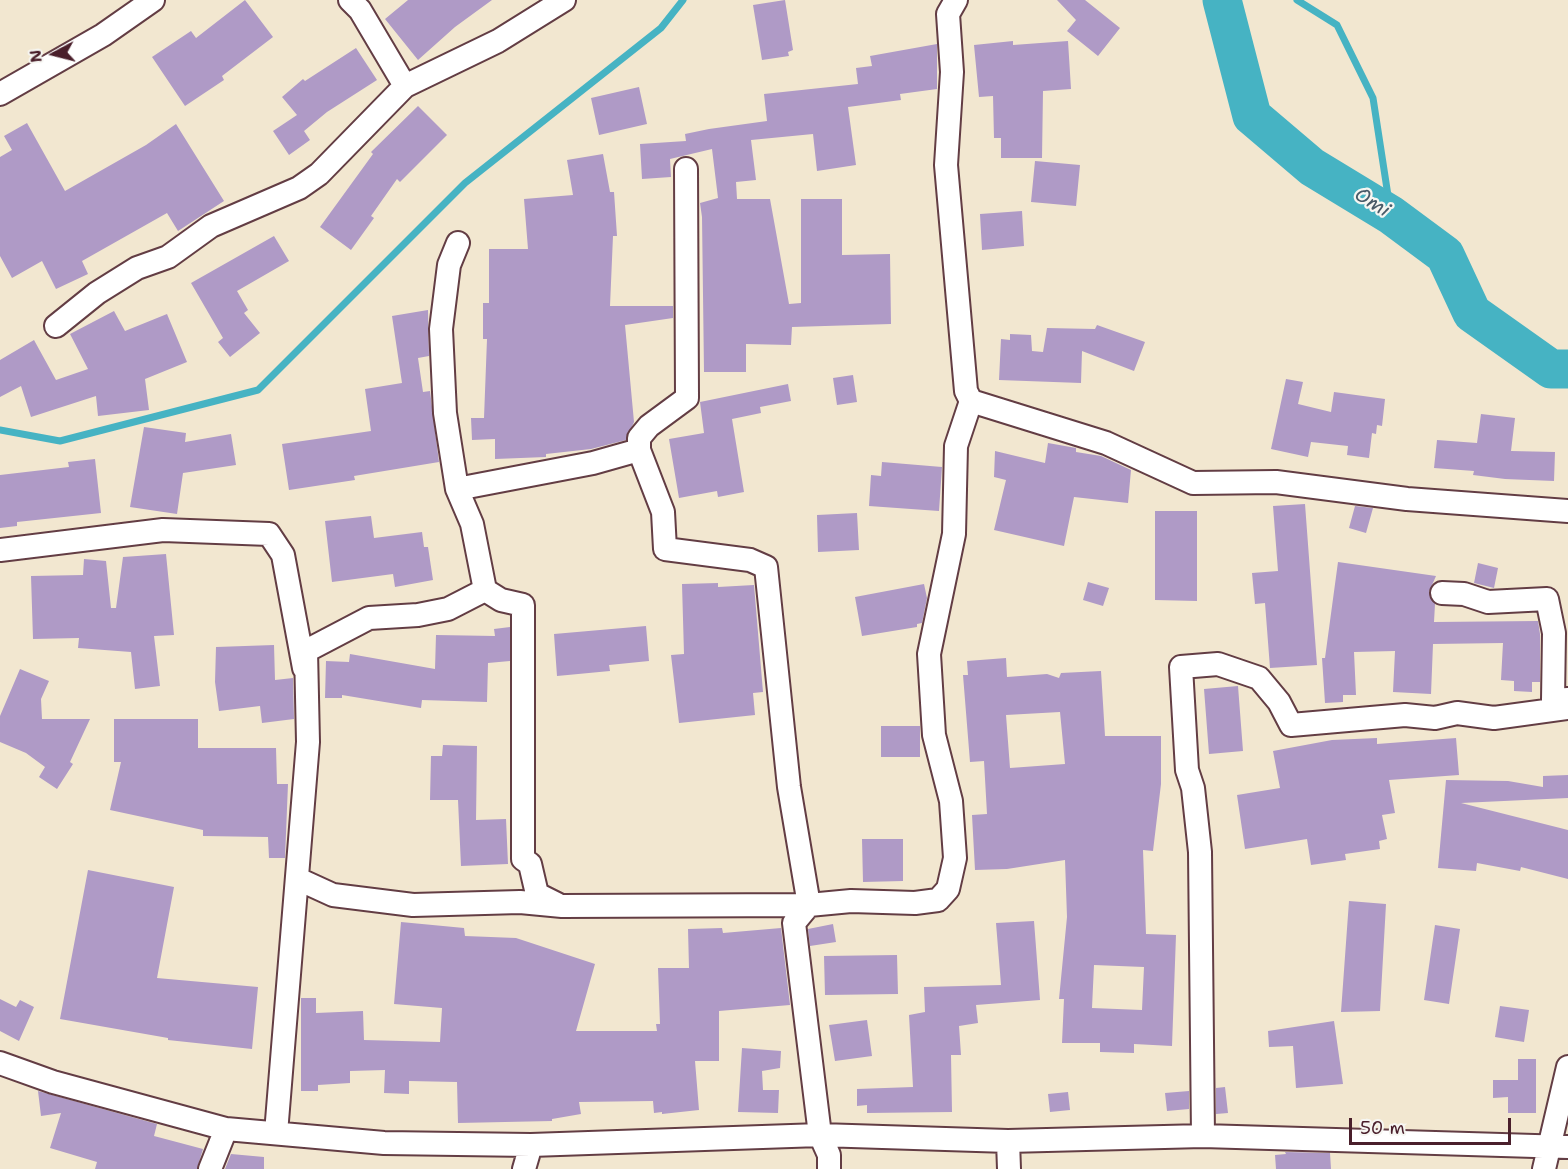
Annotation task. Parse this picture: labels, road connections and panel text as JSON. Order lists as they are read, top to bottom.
{
  "water": ["Omi"],
  "scale_bar": "50 m",
  "north": "left"
}
